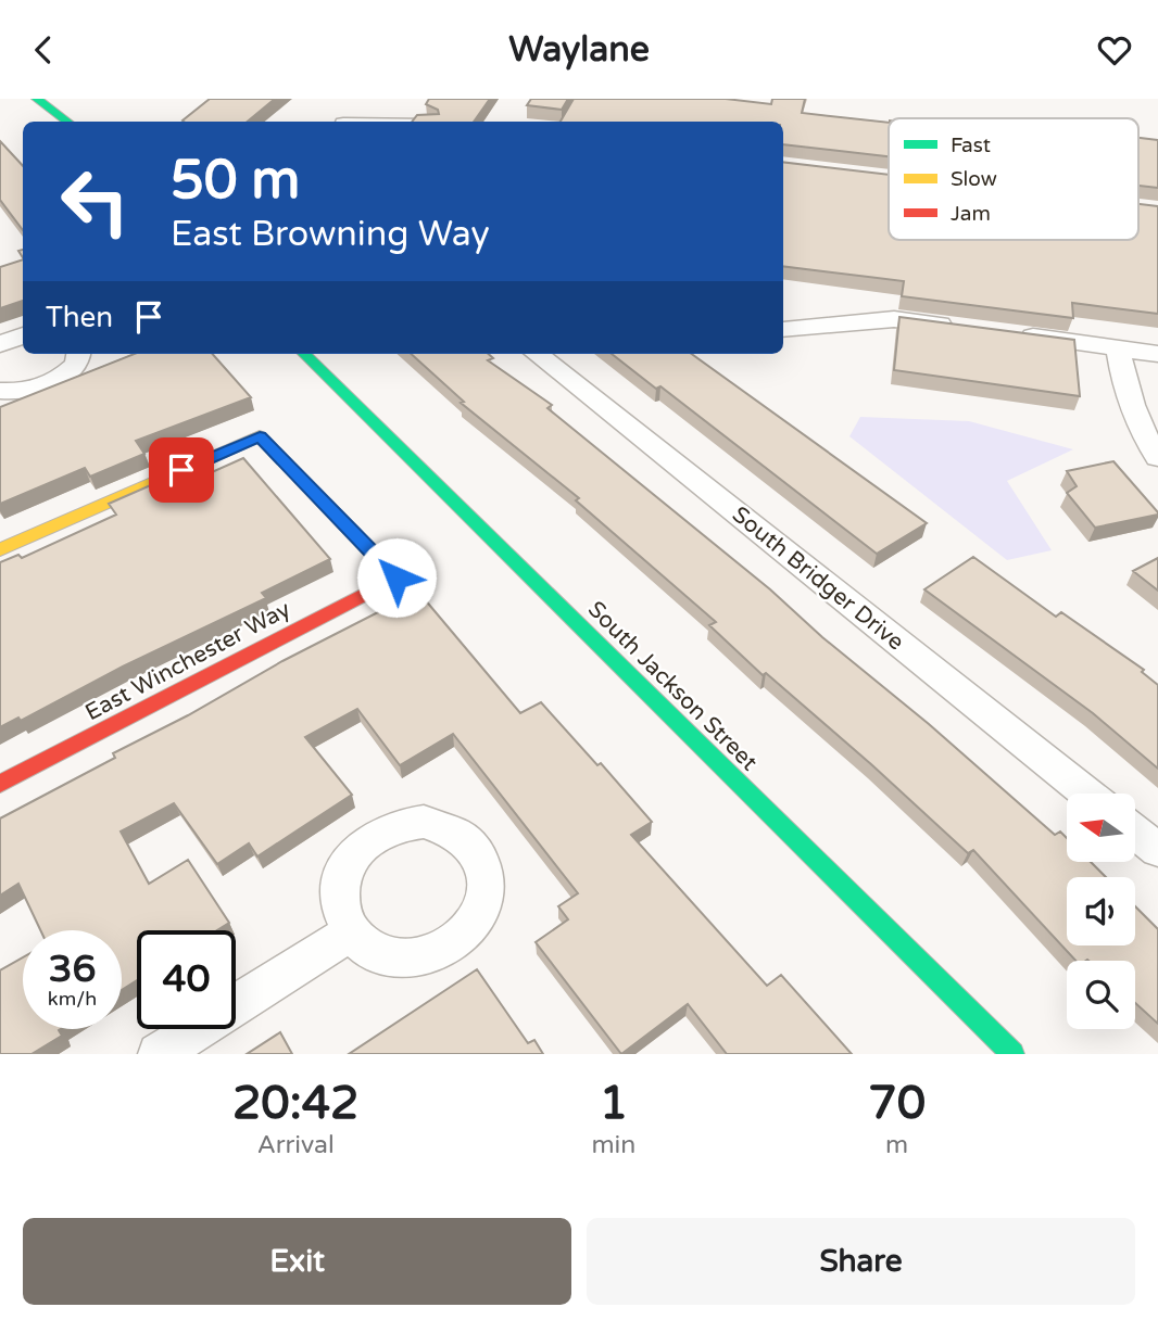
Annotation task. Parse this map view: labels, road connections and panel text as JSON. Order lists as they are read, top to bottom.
{
  "streets": {
    "street": ["South Bridger Drive", "East Winchester Way", "South Jackson Street"]
  },
  "legend": ["Fast", "Slow", "Jam"],
  "north": "left",
  "page": {
    "header": "Waylane",
    "turn": ["50 m", "East Browning Way"],
    "then": "Then",
    "speed": "36 km/h",
    "limit": "40",
    "eta": [
      "20:42",
      "Arrival",
      "1",
      "min",
      "70",
      "m"
    ],
    "buttons": ["Exit", "Share"]
  }
}
